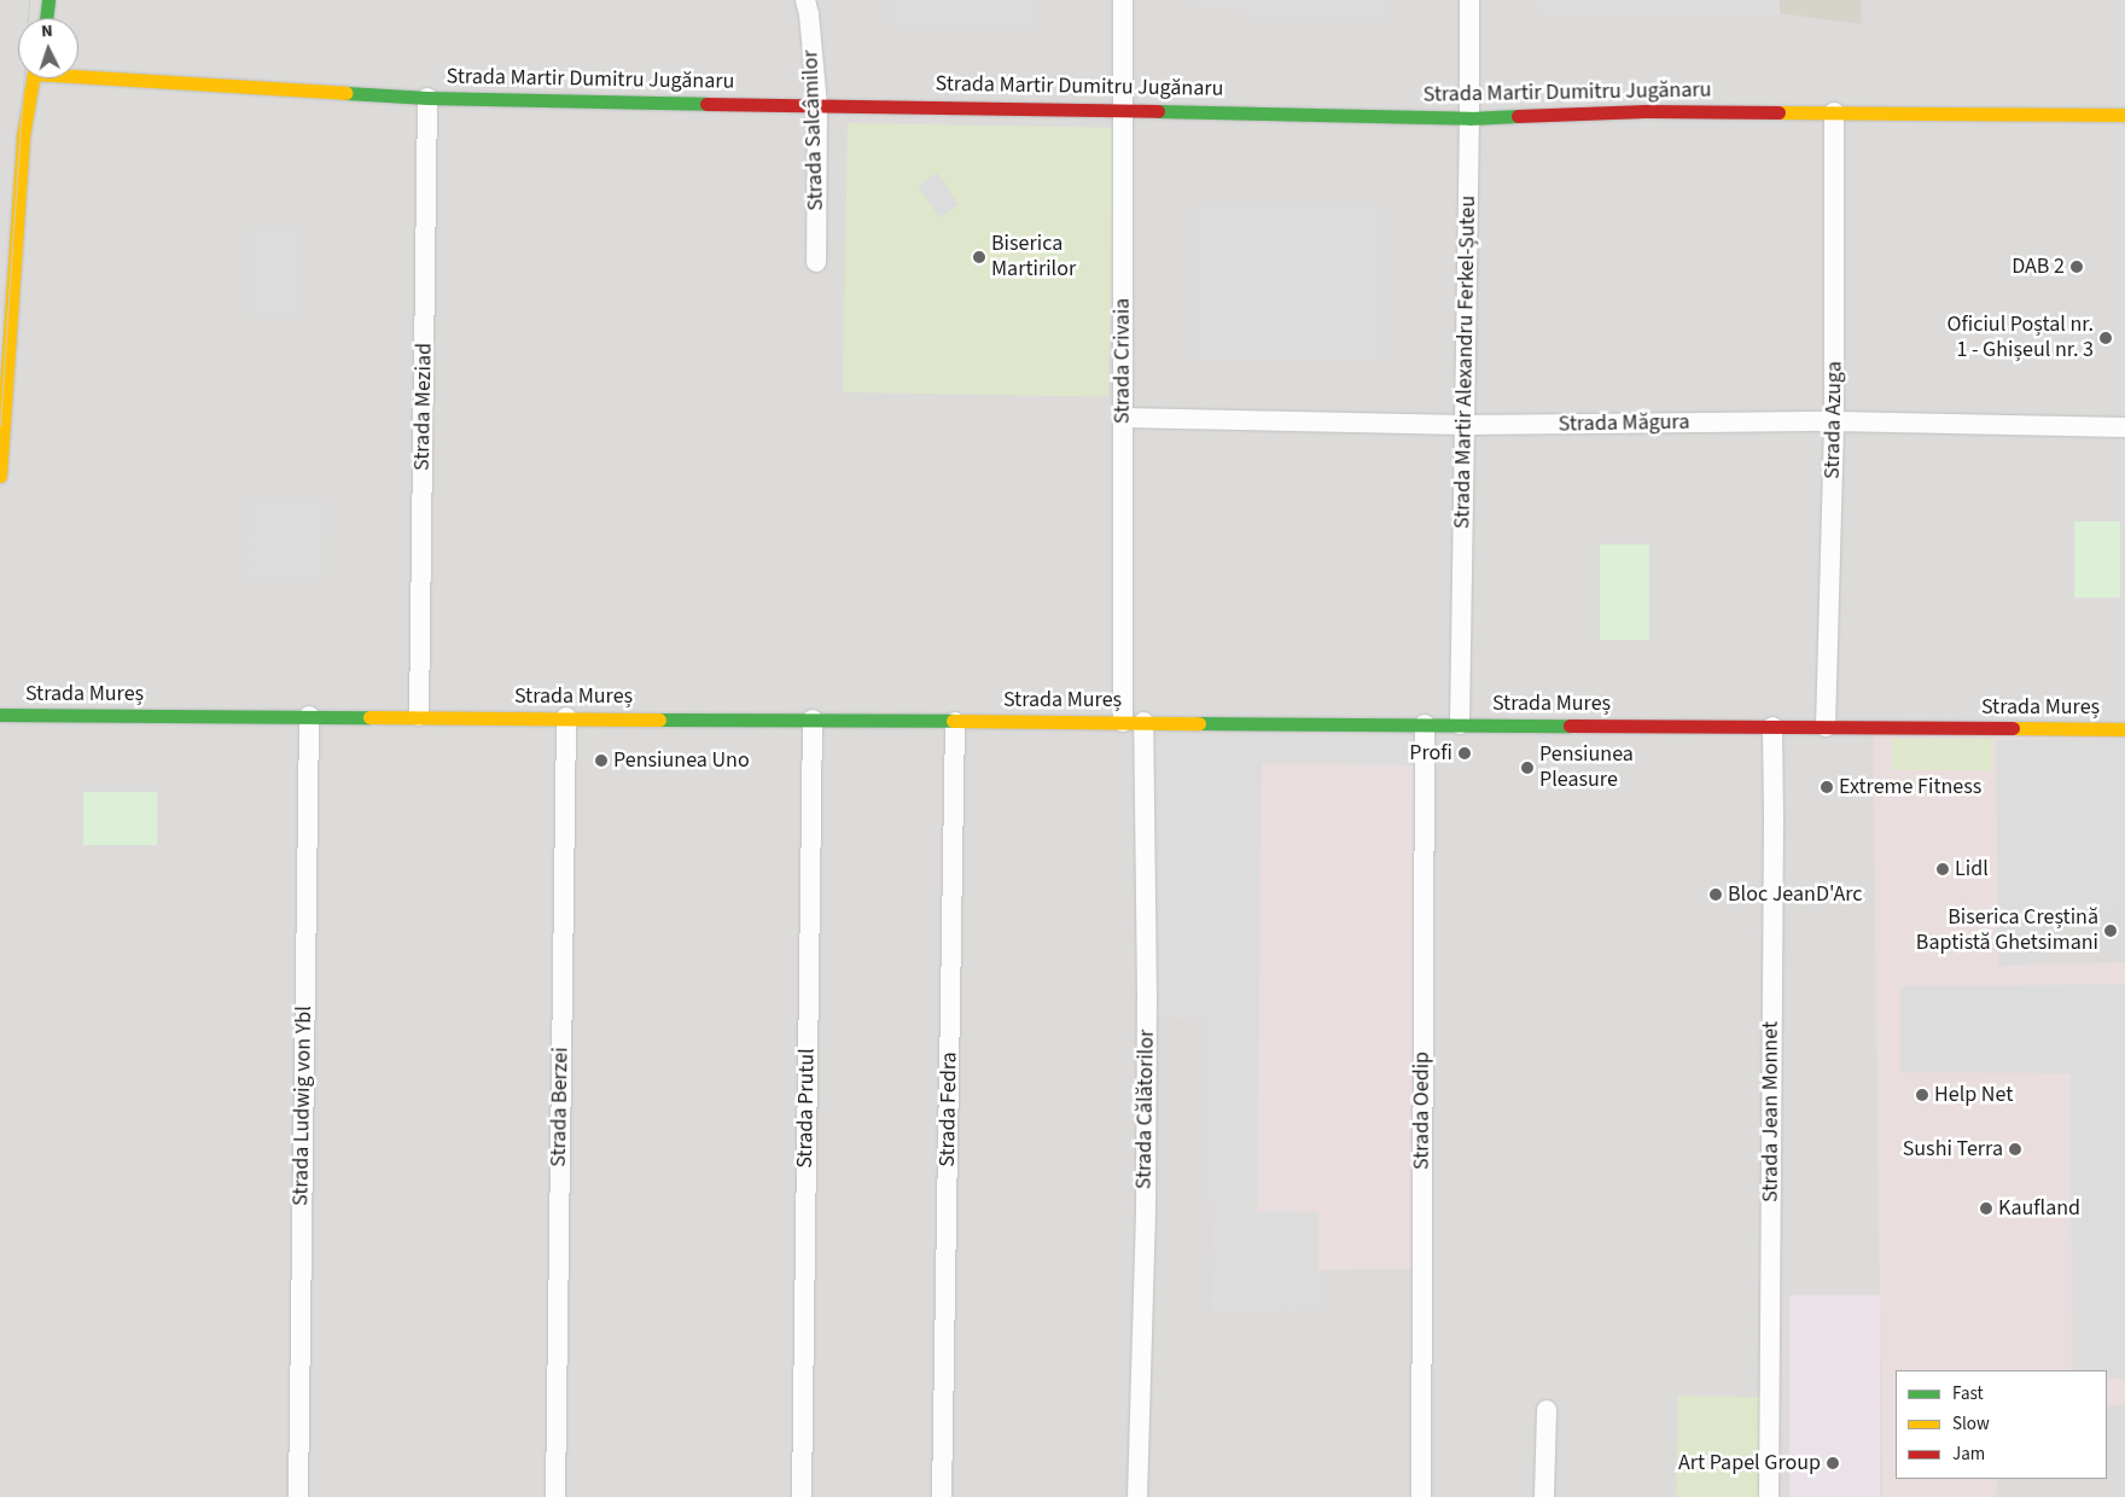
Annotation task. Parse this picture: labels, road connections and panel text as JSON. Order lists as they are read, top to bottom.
{
  "streets": {
    "street": [
      "Strada Martir Dumitru Jugănaru",
      "Strada Salcâmilor",
      "Strada Crivaia",
      "Strada Martir Alexandru Ferkel-Șuteu",
      "Strada Meziad",
      "Strada Azuga",
      "Strada Măgura",
      "Strada Mureș",
      "Strada Ludwig von Ybl",
      "Strada Berzei",
      "Strada Prutul",
      "Strada Fedra",
      "Strada Călătorilor",
      "Strada Oedip",
      "Strada Jean Monnet"
    ]
  },
  "crossings": [
    ["Strada Martir Dumitru Jugănaru", "Strada Salcâmilor"],
    ["Strada Martir Dumitru Jugănaru", "Strada Crivaia"],
    ["Strada Martir Dumitru Jugănaru", "Strada Martir Alexandru Ferkel-Șuteu"],
    ["Strada Martir Dumitru Jugănaru", "Strada Meziad"],
    ["Strada Martir Dumitru Jugănaru", "Strada Azuga"],
    ["Strada Crivaia", "Strada Măgura"],
    ["Strada Crivaia", "Strada Mureș"],
    ["Strada Martir Alexandru Ferkel-Șuteu", "Strada Măgura"],
    ["Strada Martir Alexandru Ferkel-Șuteu", "Strada Mureș"],
    ["Strada Meziad", "Strada Mureș"],
    ["Strada Azuga", "Strada Măgura"],
    ["Strada Azuga", "Strada Mureș"],
    ["Strada Mureș", "Strada Ludwig von Ybl"],
    ["Strada Mureș", "Strada Berzei"],
    ["Strada Mureș", "Strada Prutul"],
    ["Strada Mureș", "Strada Fedra"],
    ["Strada Mureș", "Strada Călătorilor"],
    ["Strada Mureș", "Strada Oedip"],
    ["Strada Mureș", "Strada Jean Monnet"]
  ],
  "places": [
    "Biserica Martirilor",
    "DAB 2",
    "Oficiul Poștal nr. 1 - Ghișeul nr. 3",
    "Profi",
    "Pensiunea Uno",
    "Pensiunea Pleasure",
    "Extreme Fitness",
    "Lidl",
    "Bloc JeanD'Arc",
    "Biserica Creștină Baptistă Ghetsimani",
    "Help Net",
    "Sushi Terra",
    "Kaufland",
    "Art Papel Group"
  ],
  "legend": ["Fast", "Slow", "Jam"],
  "north": "top"
}
